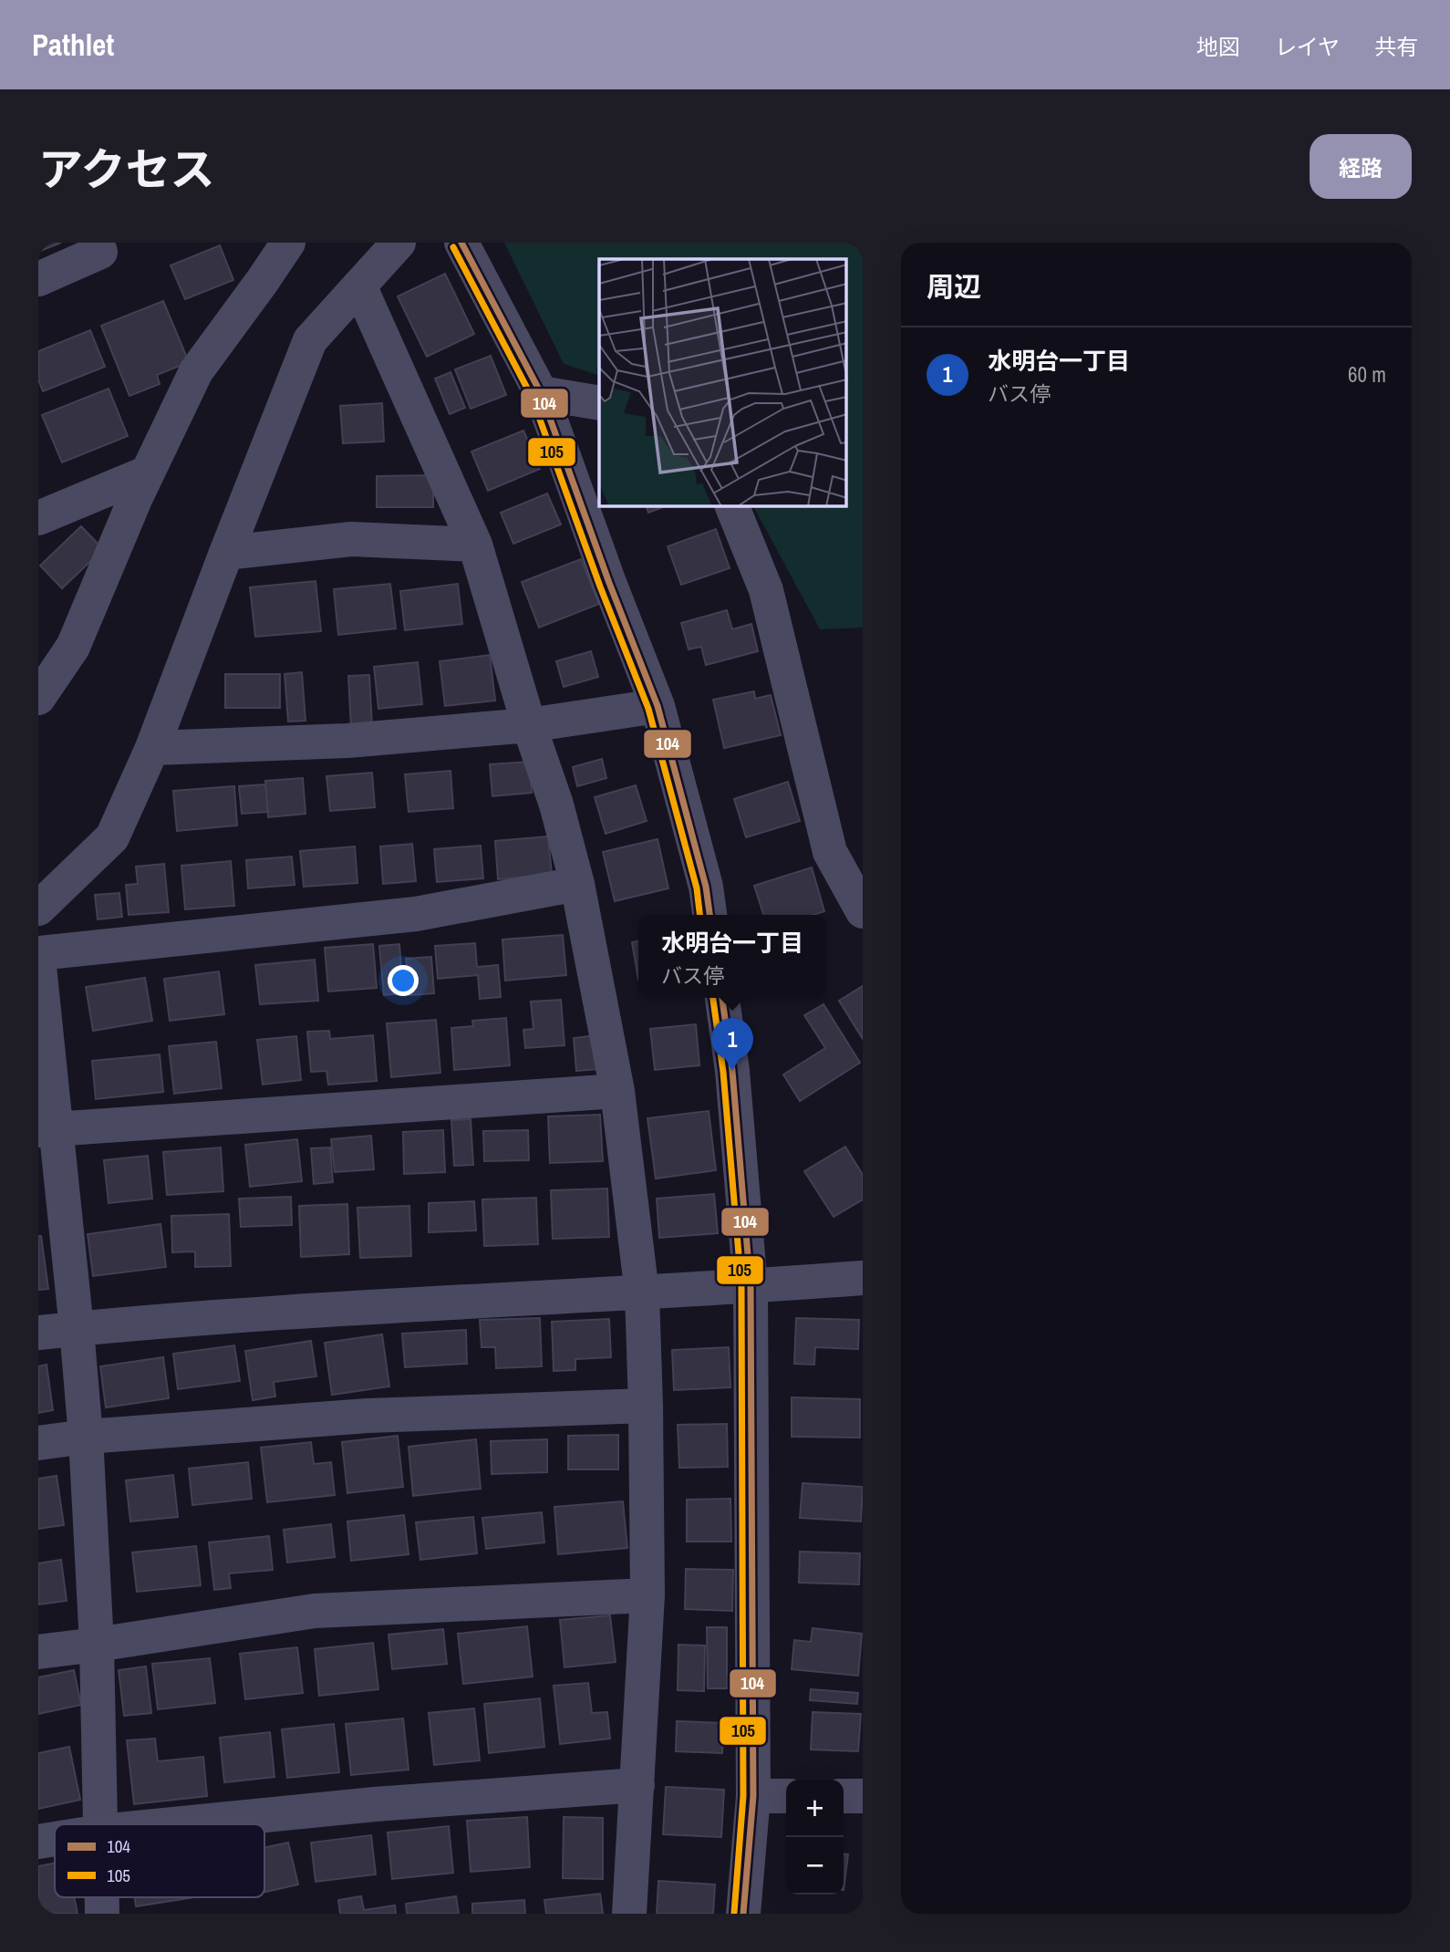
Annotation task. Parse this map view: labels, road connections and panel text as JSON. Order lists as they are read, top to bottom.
{
  "lines": ["transit line 104", "transit line 105"],
  "legend": ["104", "105"],
  "page": {
    "header": "Pathlet",
    "nav": ["地図", "レイヤ", "共有"],
    "title": "アクセス",
    "buttons": "経路",
    "heading": "周辺",
    "list": [
      {
        "mark": "1",
        "name": "水明台一丁目",
        "note": "バス停",
        "value": "60 m"
      }
    ],
    "popup": ["水明台一丁目", "バス停"],
    "pins": "1",
    "map_buttons": ["+", "−"]
  }
}
